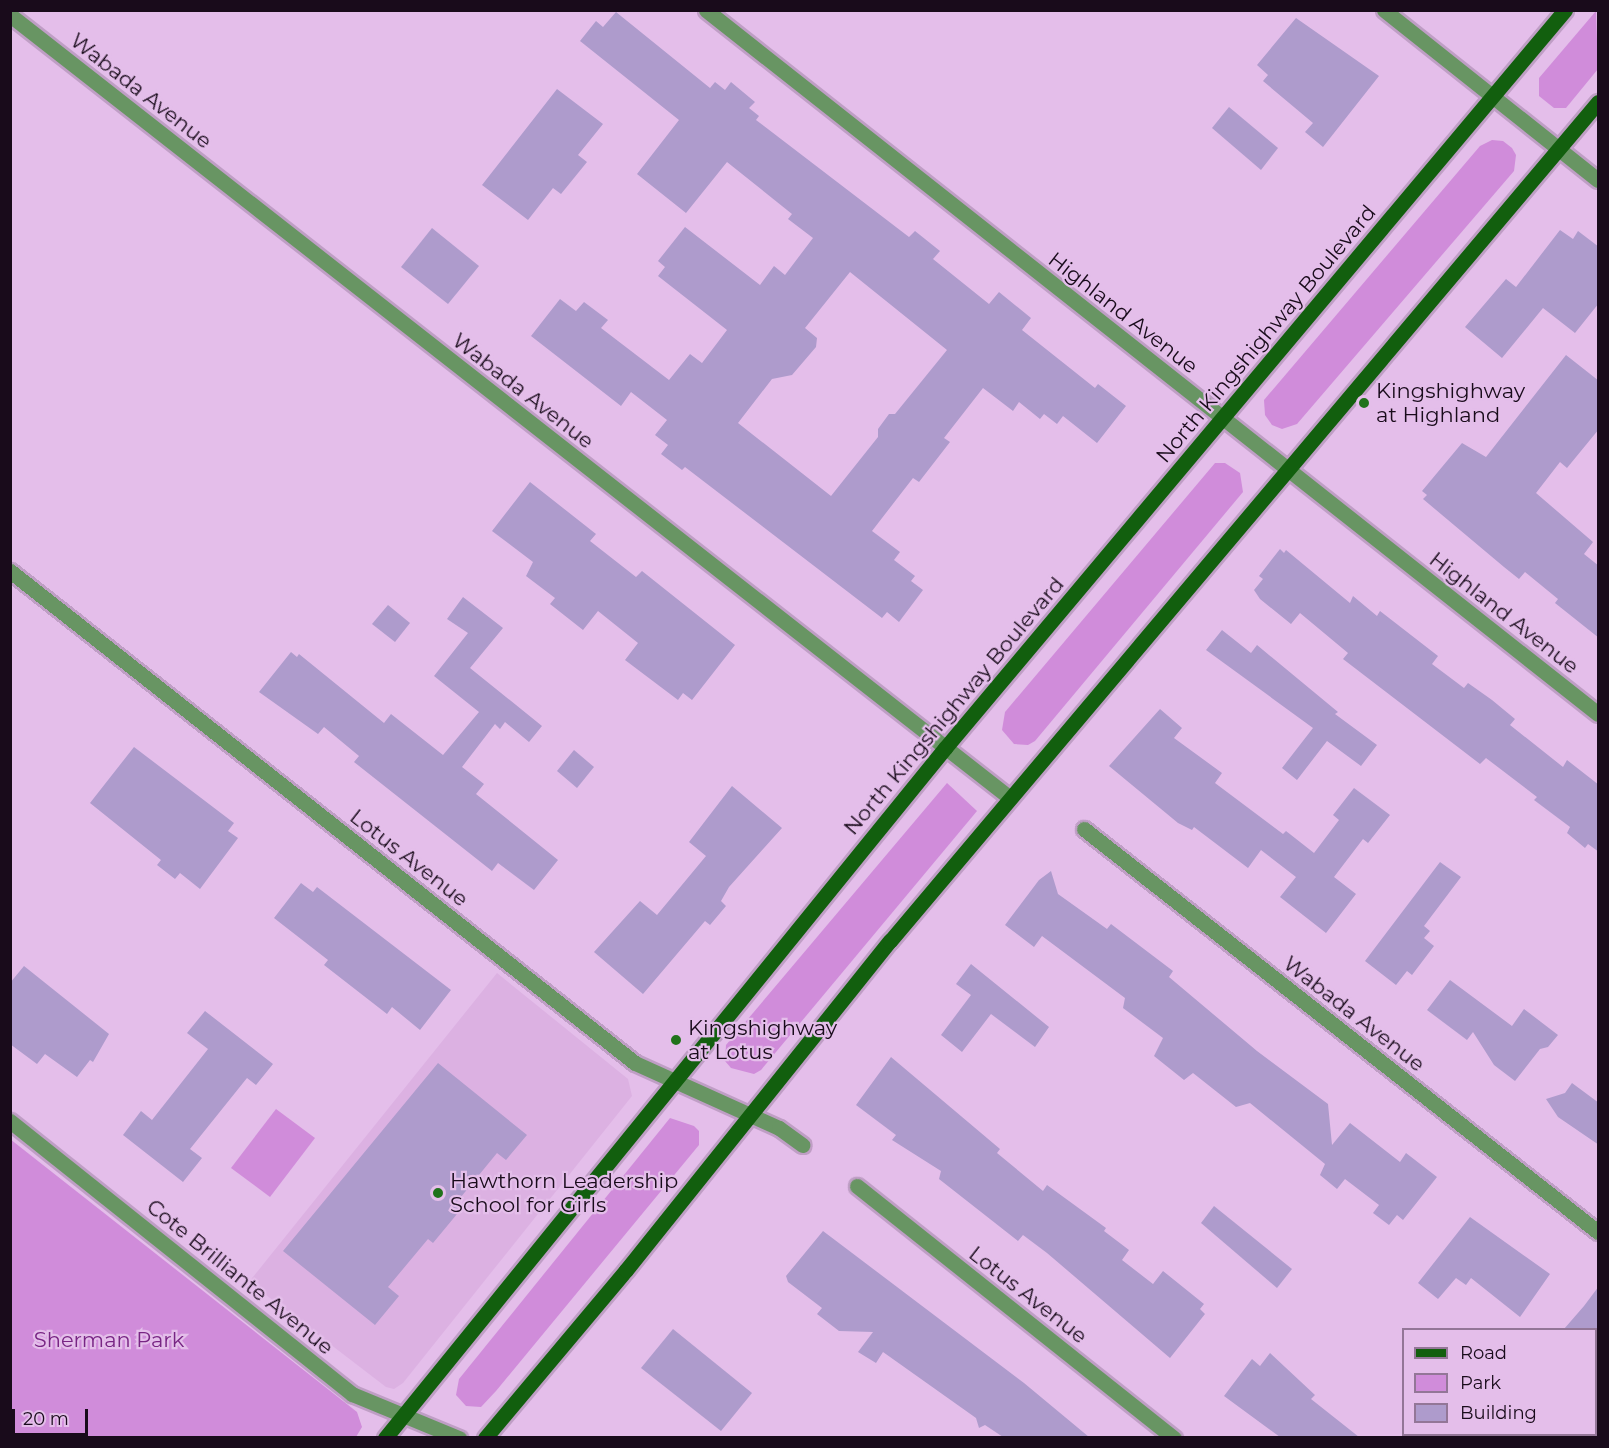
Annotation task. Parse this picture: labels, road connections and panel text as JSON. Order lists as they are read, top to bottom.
{
  "streets": {
    "main road": ["North Kingshighway Boulevard"],
    "street": [
      "Wabada Avenue",
      "Highland Avenue",
      "Lotus Avenue",
      "Cote Brilliante Avenue"
    ]
  },
  "crossings": [
    ["Wabada Avenue", "North Kingshighway Boulevard"],
    ["Highland Avenue", "North Kingshighway Boulevard"],
    ["North Kingshighway Boulevard", "Lotus Avenue"],
    ["North Kingshighway Boulevard", "Cote Brilliante Avenue"]
  ],
  "parks": ["Sherman Park"],
  "places": ["Kingshighway at Highland", "Kingshighway at Lotus", "Hawthorn Leadership School for Girls"],
  "legend": ["Road", "Park", "Building"],
  "scale_bar": "20 m"
}
